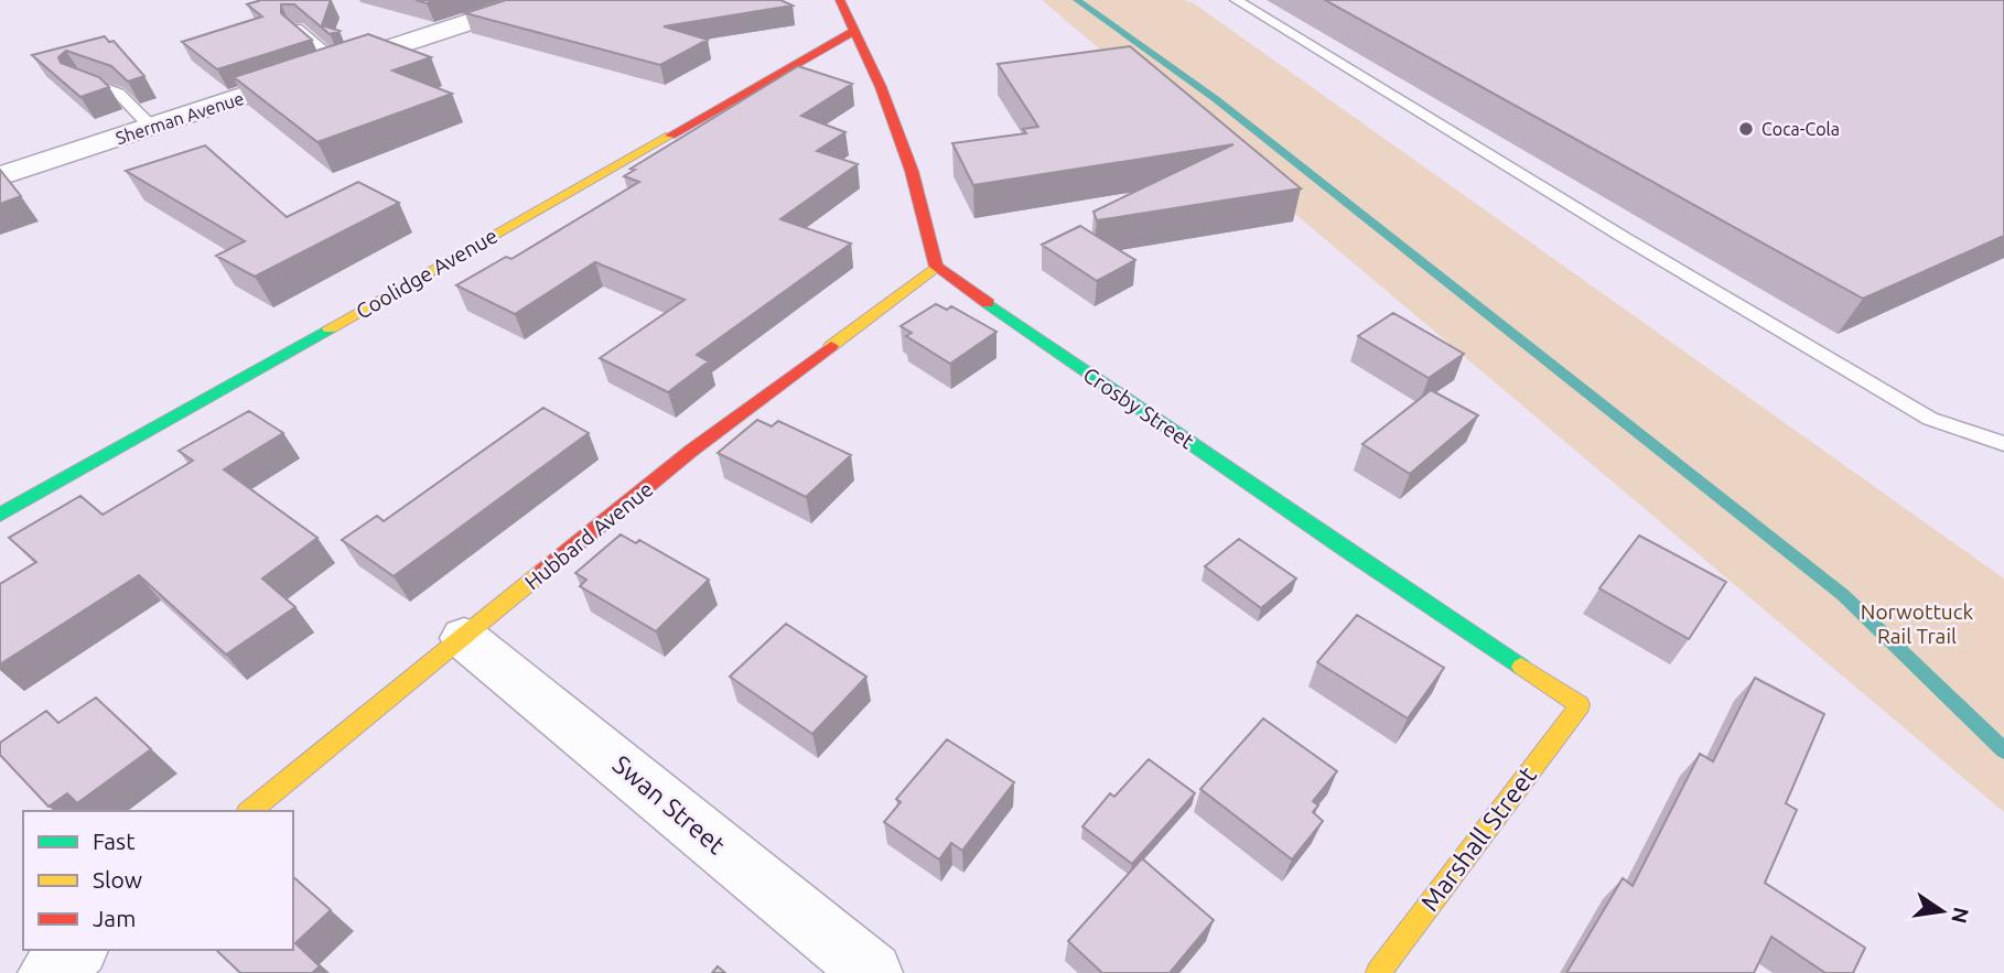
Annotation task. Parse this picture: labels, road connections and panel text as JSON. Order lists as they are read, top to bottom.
{
  "streets": {
    "street": [
      "Sherman Avenue",
      "Coolidge Avenue",
      "Crosby Street",
      "Hubbard Avenue",
      "Swan Street",
      "Marshall Street"
    ]
  },
  "crossings": [
    ["Crosby Street", "Hubbard Avenue"],
    ["Crosby Street", "Marshall Street"],
    ["Hubbard Avenue", "Swan Street"]
  ],
  "parks": ["Norwottuck Rail Trail"],
  "places": ["Coca-Cola"],
  "legend": ["Fast", "Slow", "Jam"],
  "north": "right"
}
